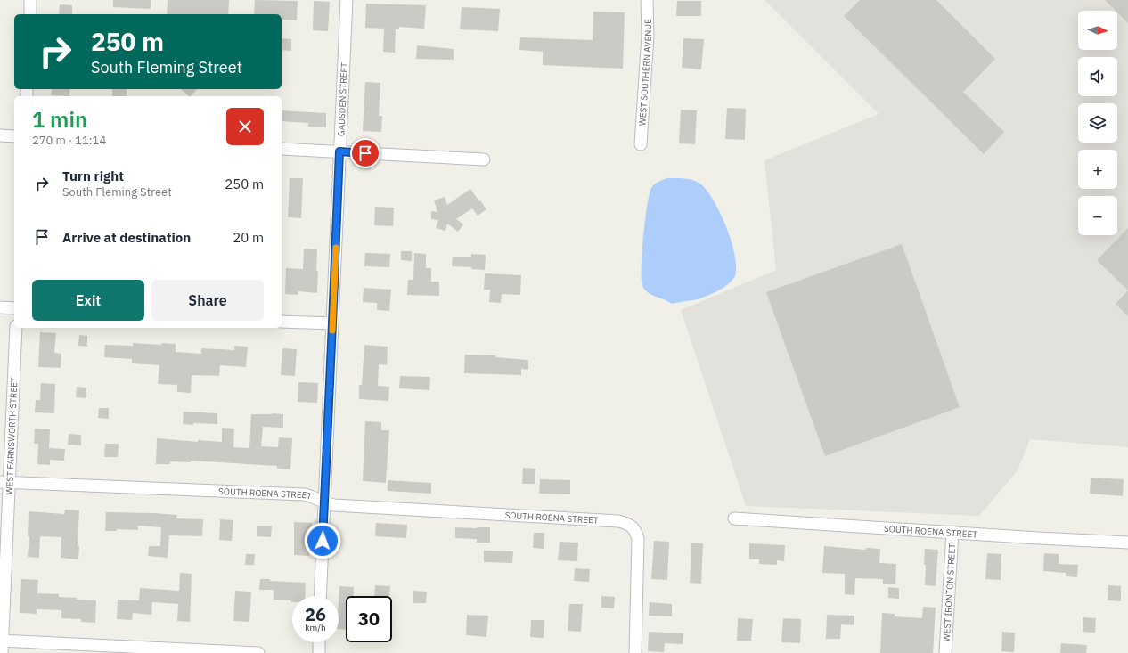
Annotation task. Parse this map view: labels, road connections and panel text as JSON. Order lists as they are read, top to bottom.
{
  "streets": {
    "street": [
      "WEST SOUTHERN AVENUE",
      "GADSDEN STREET",
      "WEST FARNSWORTH STREET",
      "SOUTH ROENA STREET",
      "WEST IRONTON STREET"
    ]
  },
  "crossings": [
    ["GADSDEN STREET", "SOUTH ROENA STREET"],
    ["WEST FARNSWORTH STREET", "SOUTH ROENA STREET"],
    ["SOUTH ROENA STREET", "WEST IRONTON STREET"]
  ],
  "north": "right",
  "page": {
    "map_buttons": ["+", "−"],
    "turn": ["250 m", "South Fleming Street"],
    "heading": ["1 min", "270 m · 11:14"],
    "list": [
      {
        "name": "Turn right",
        "note": "South Fleming Street",
        "value": "250 m"
      },
      {
        "name": "Arrive at destination",
        "value": "20 m"
      }
    ],
    "buttons": ["Exit", "Share"],
    "speed": "26 km/h",
    "limit": "30"
  }
}
